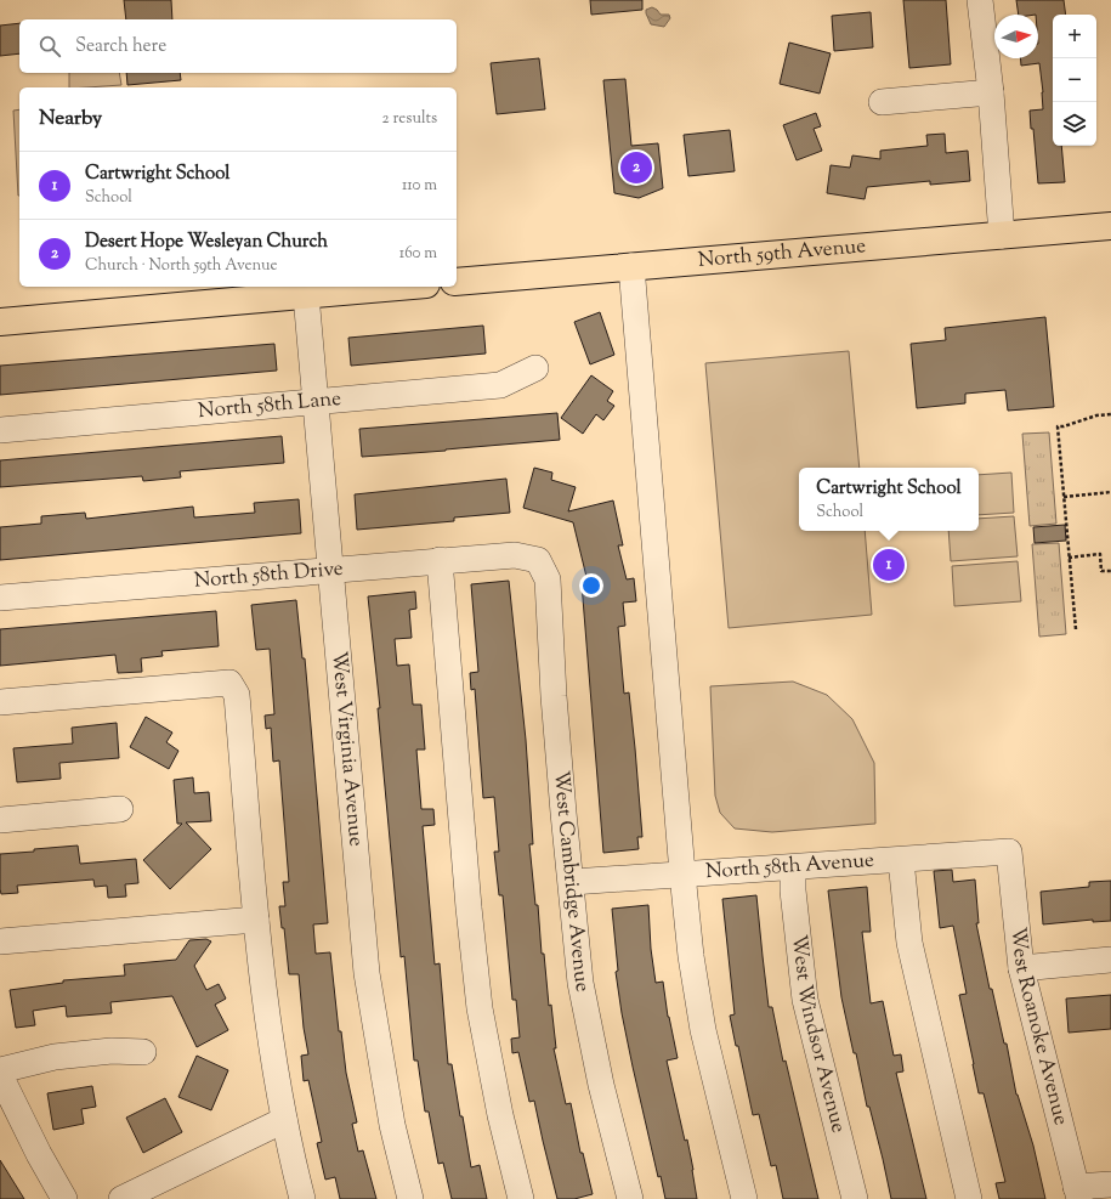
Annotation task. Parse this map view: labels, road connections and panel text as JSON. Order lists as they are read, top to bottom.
{
  "streets": {
    "main road": ["North 59th Avenue"],
    "street": [
      "North 58th Lane",
      "North 58th Drive",
      "West Virginia Avenue",
      "North 58th Avenue",
      "West Cambridge Avenue",
      "West Roanoke Avenue",
      "West Windsor Avenue"
    ]
  },
  "crossings": [
    ["North 58th Lane", "West Virginia Avenue"],
    ["North 58th Drive", "West Virginia Avenue"],
    ["North 58th Drive", "West Cambridge Avenue"],
    ["North 58th Avenue", "West Cambridge Avenue"],
    ["North 58th Avenue", "West Roanoke Avenue"],
    ["North 58th Avenue", "West Windsor Avenue"]
  ],
  "north": "right",
  "page": {
    "map_buttons": ["+", "−"],
    "search": "Search here",
    "heading": ["Nearby", "2 results"],
    "pins": ["2", "1"],
    "list": [
      {
        "mark": "1",
        "name": "Cartwright School",
        "note": "School",
        "value": "110 m"
      },
      {
        "mark": "2",
        "name": "Desert Hope Wesleyan Church",
        "note": "Church · North 59th Avenue",
        "value": "160 m"
      }
    ],
    "popup": ["Cartwright School", "School"]
  }
}
